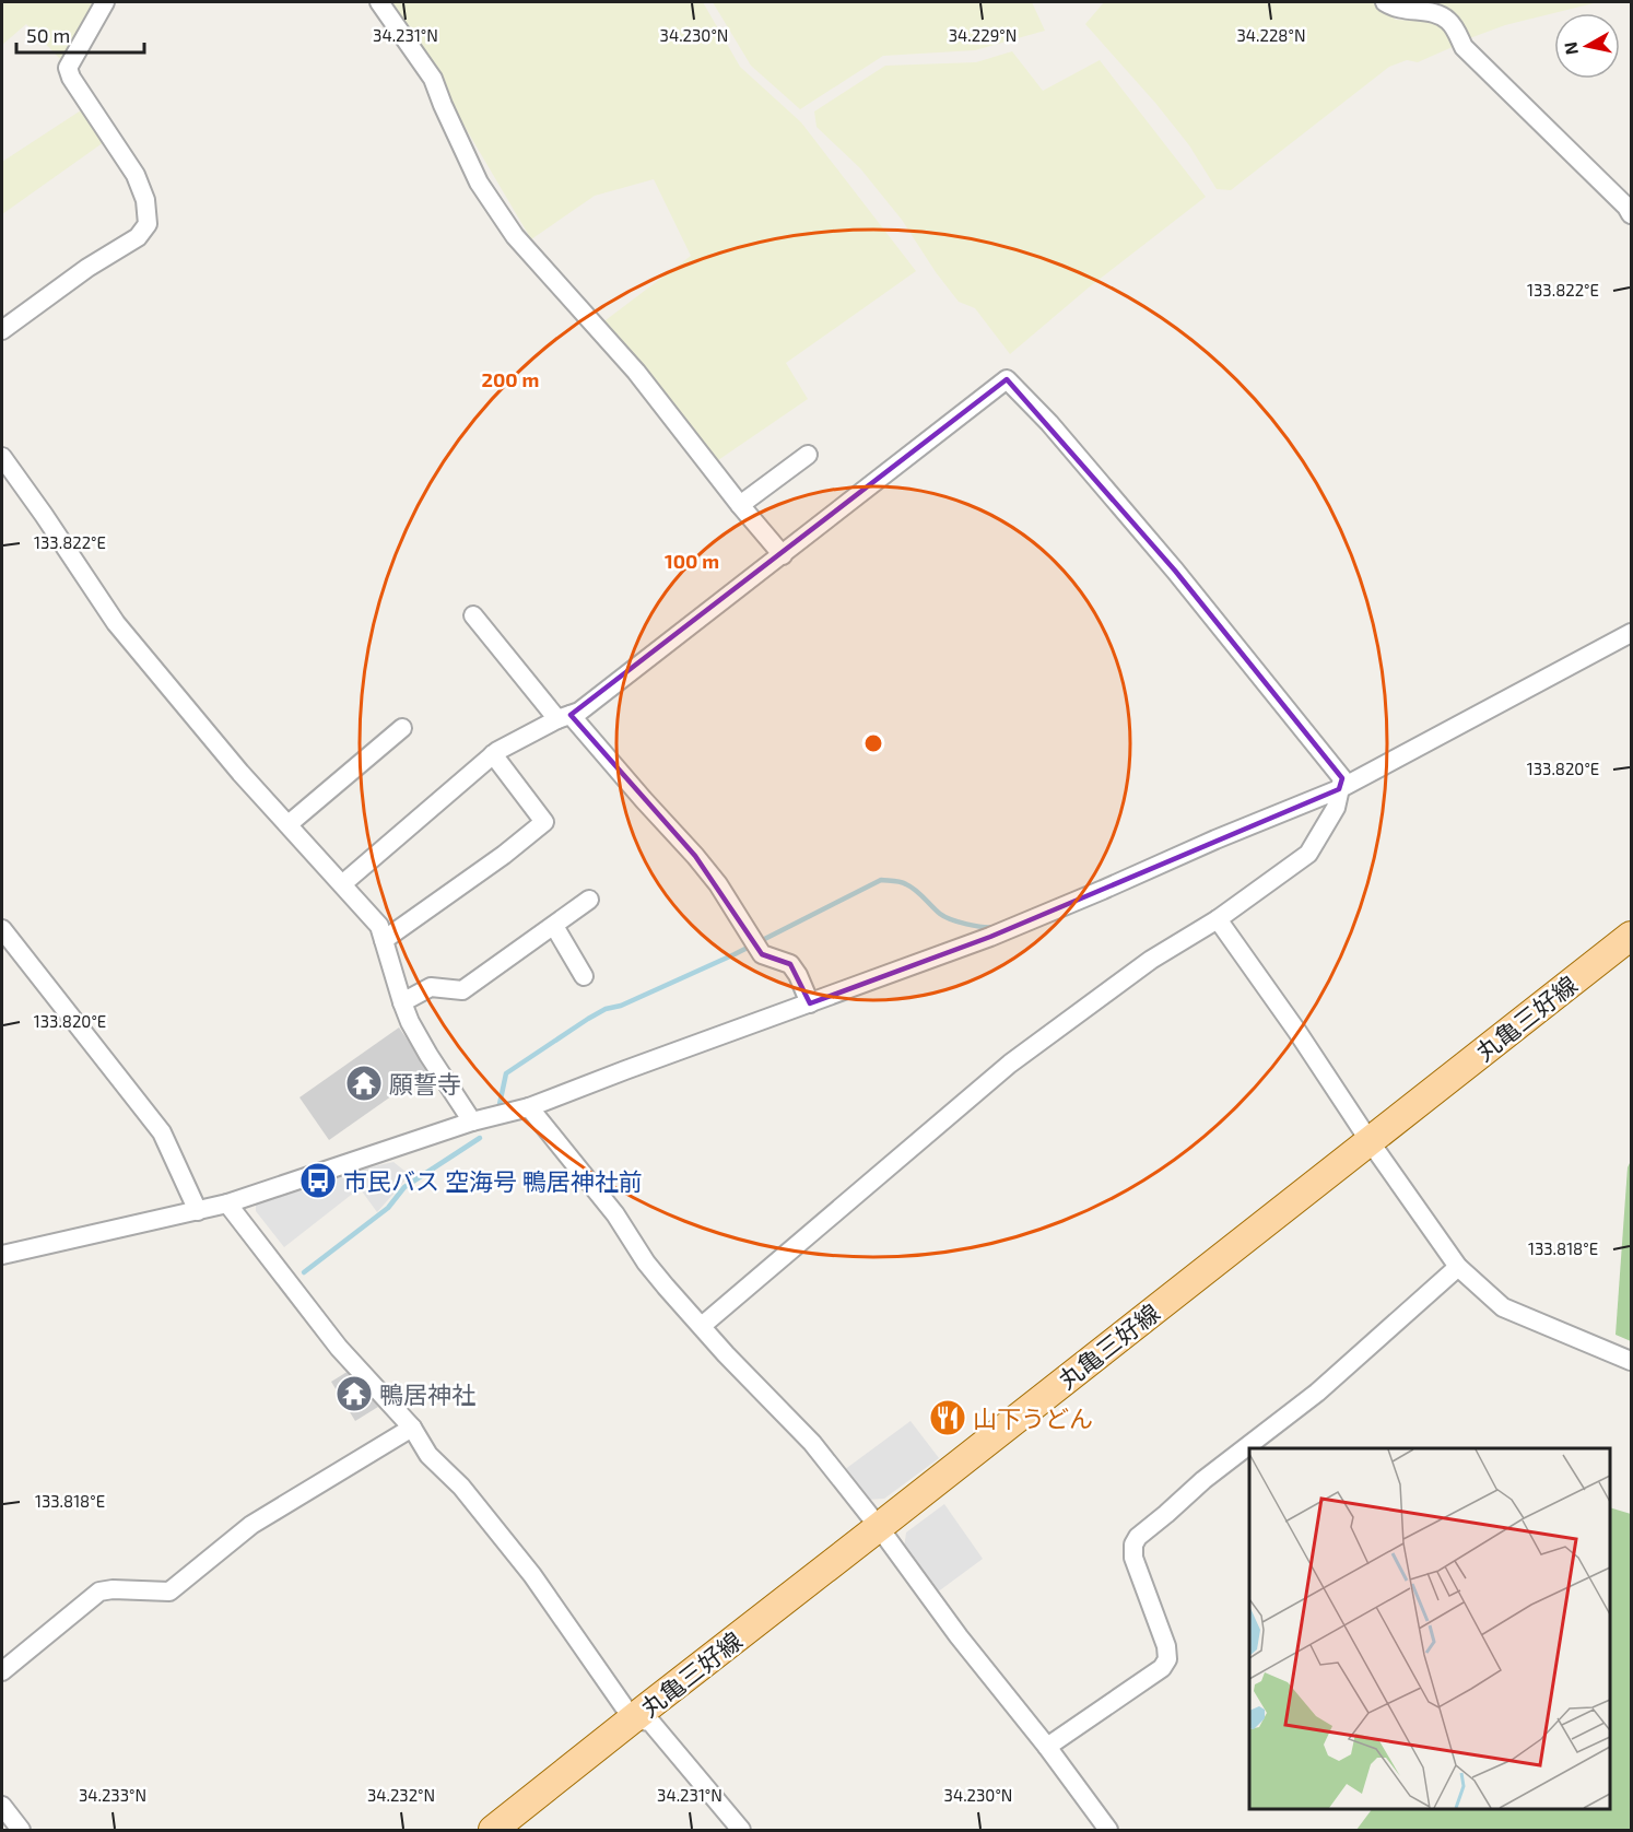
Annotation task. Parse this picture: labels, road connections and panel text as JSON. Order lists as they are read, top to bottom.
{
  "streets": {
    "main road": ["丸亀三好線"]
  },
  "places": {
    "temple": ["願誓寺", "鴨居神社"],
    "bus stop": ["市民バス 空海号 鴨居神社前"],
    "restaurant": ["山下うどん"]
  },
  "scale_bar": "50 m",
  "north": "left",
  "coordinates": [
    "34.231°N",
    "34.230°N",
    "34.229°N",
    "34.228°N",
    "133.822°E",
    "133.820°E",
    "133.818°E",
    "34.233°N",
    "34.232°N"
  ],
  "rings": ["200 m", "100 m"]
}
